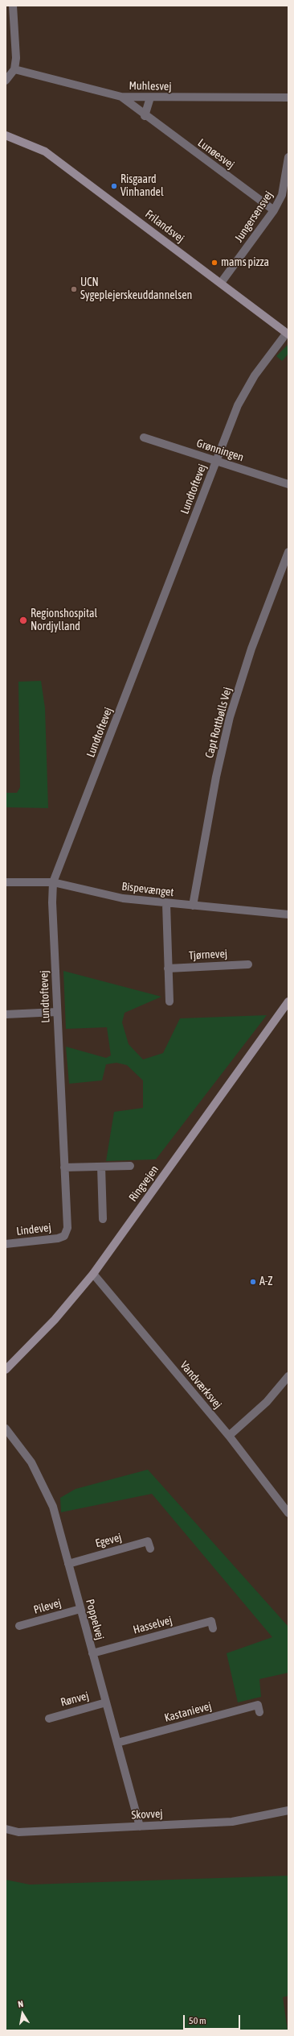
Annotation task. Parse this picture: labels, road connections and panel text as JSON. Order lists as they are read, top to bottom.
{
  "streets": {
    "main road": ["Frilandsvej", "Ringvejen"],
    "street": [
      "Muhlesvej",
      "Lunøesvej",
      "Jungersensvej",
      "Grønningen",
      "Lundtoftevej",
      "Capt Rottbølls Vej",
      "Bispevænget",
      "Tjørnevej",
      "Lindevej",
      "Vandværksvej",
      "Egevej",
      "Pilevej",
      "Poppelvej",
      "Hasselvej",
      "Rønvej",
      "Kastanievej",
      "Skovvej"
    ]
  },
  "crossings": [
    ["Muhlesvej", "Lunøesvej"],
    ["Lunøesvej", "Jungersensvej"],
    ["Jungersensvej", "Frilandsvej"],
    ["Frilandsvej", "Lundtoftevej"],
    ["Grønningen", "Lundtoftevej"],
    ["Lundtoftevej", "Bispevænget"],
    ["Lundtoftevej", "Lindevej"],
    ["Capt Rottbølls Vej", "Bispevænget"],
    ["Ringvejen", "Vandværksvej"],
    ["Egevej", "Poppelvej"],
    ["Pilevej", "Poppelvej"],
    ["Poppelvej", "Hasselvej"],
    ["Poppelvej", "Rønvej"],
    ["Poppelvej", "Kastanievej"],
    ["Poppelvej", "Skovvej"]
  ],
  "places": [
    "Risgaard Vinhandel",
    "mams pizza",
    "UCN Sygeplejerskeuddannelsen",
    "Regionshospital Nordjylland",
    "A-Z"
  ],
  "scale_bar": "50 m",
  "north": "top"
}
